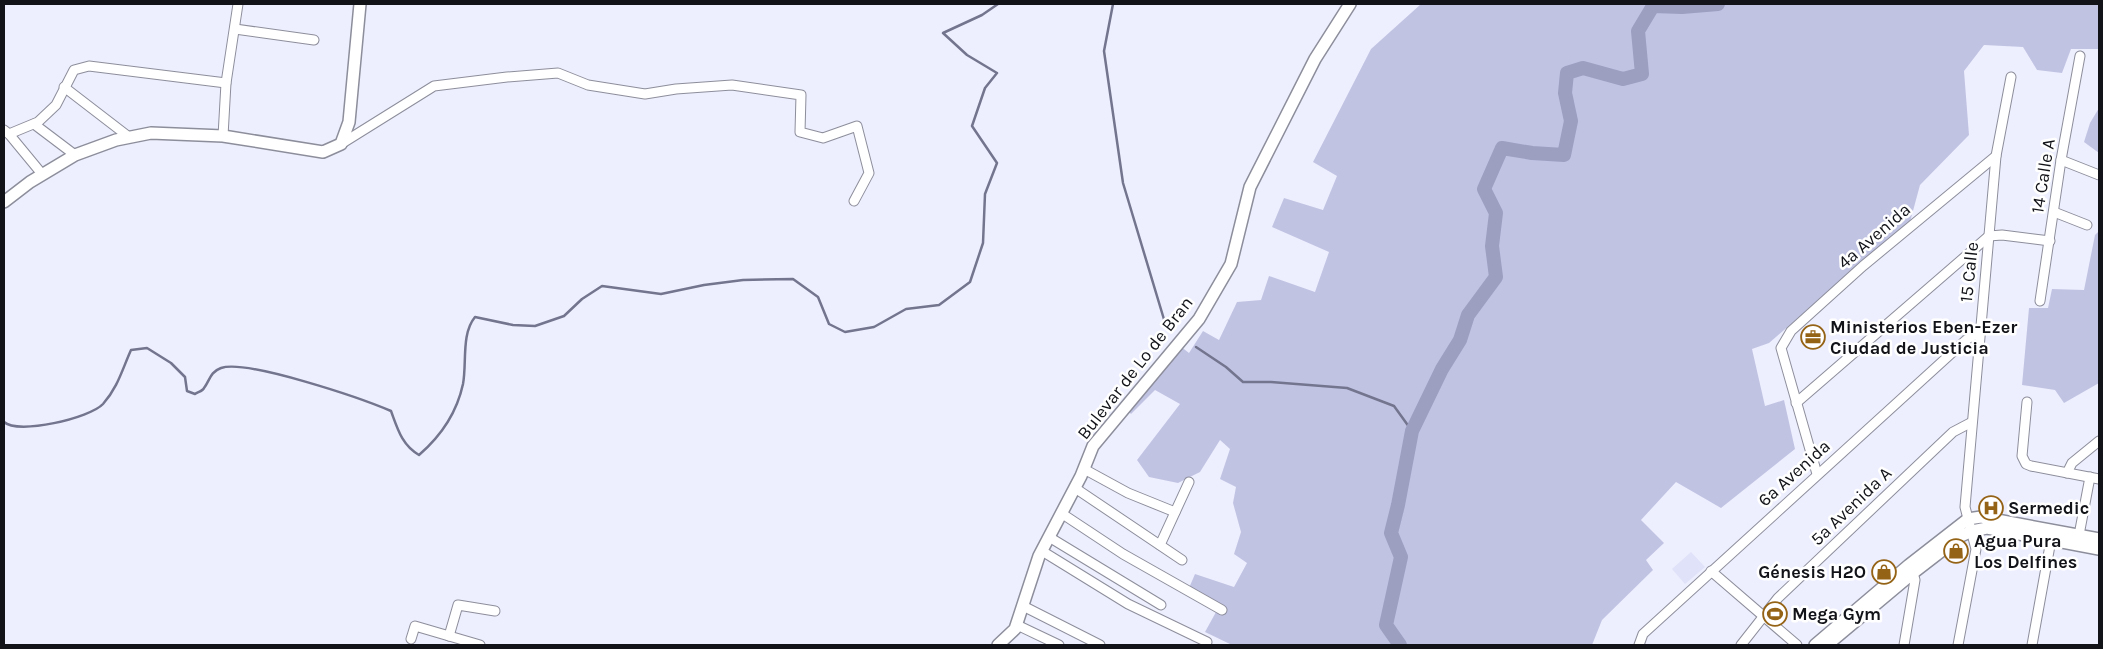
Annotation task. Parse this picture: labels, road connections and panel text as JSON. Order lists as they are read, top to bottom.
{
  "streets": {
    "street": [
      "14 Calle A",
      "4a Avenida",
      "15 Calle",
      "Bulevar de Lo de Bran",
      "6a Avenida",
      "5a Avenida A"
    ]
  },
  "crossings": [
    ["4a Avenida", "15 Calle"],
    ["15 Calle", "6a Avenida"],
    ["15 Calle", "5a Avenida A"]
  ],
  "places": {
    "office": ["Ministerios Eben-Ezer Ciudad de Justicia"],
    "hospital": ["Sermedic"],
    "shop": ["Agua Pura Los Delfines", "Génesis H2O"],
    "sports": ["Mega Gym"]
  }
}
